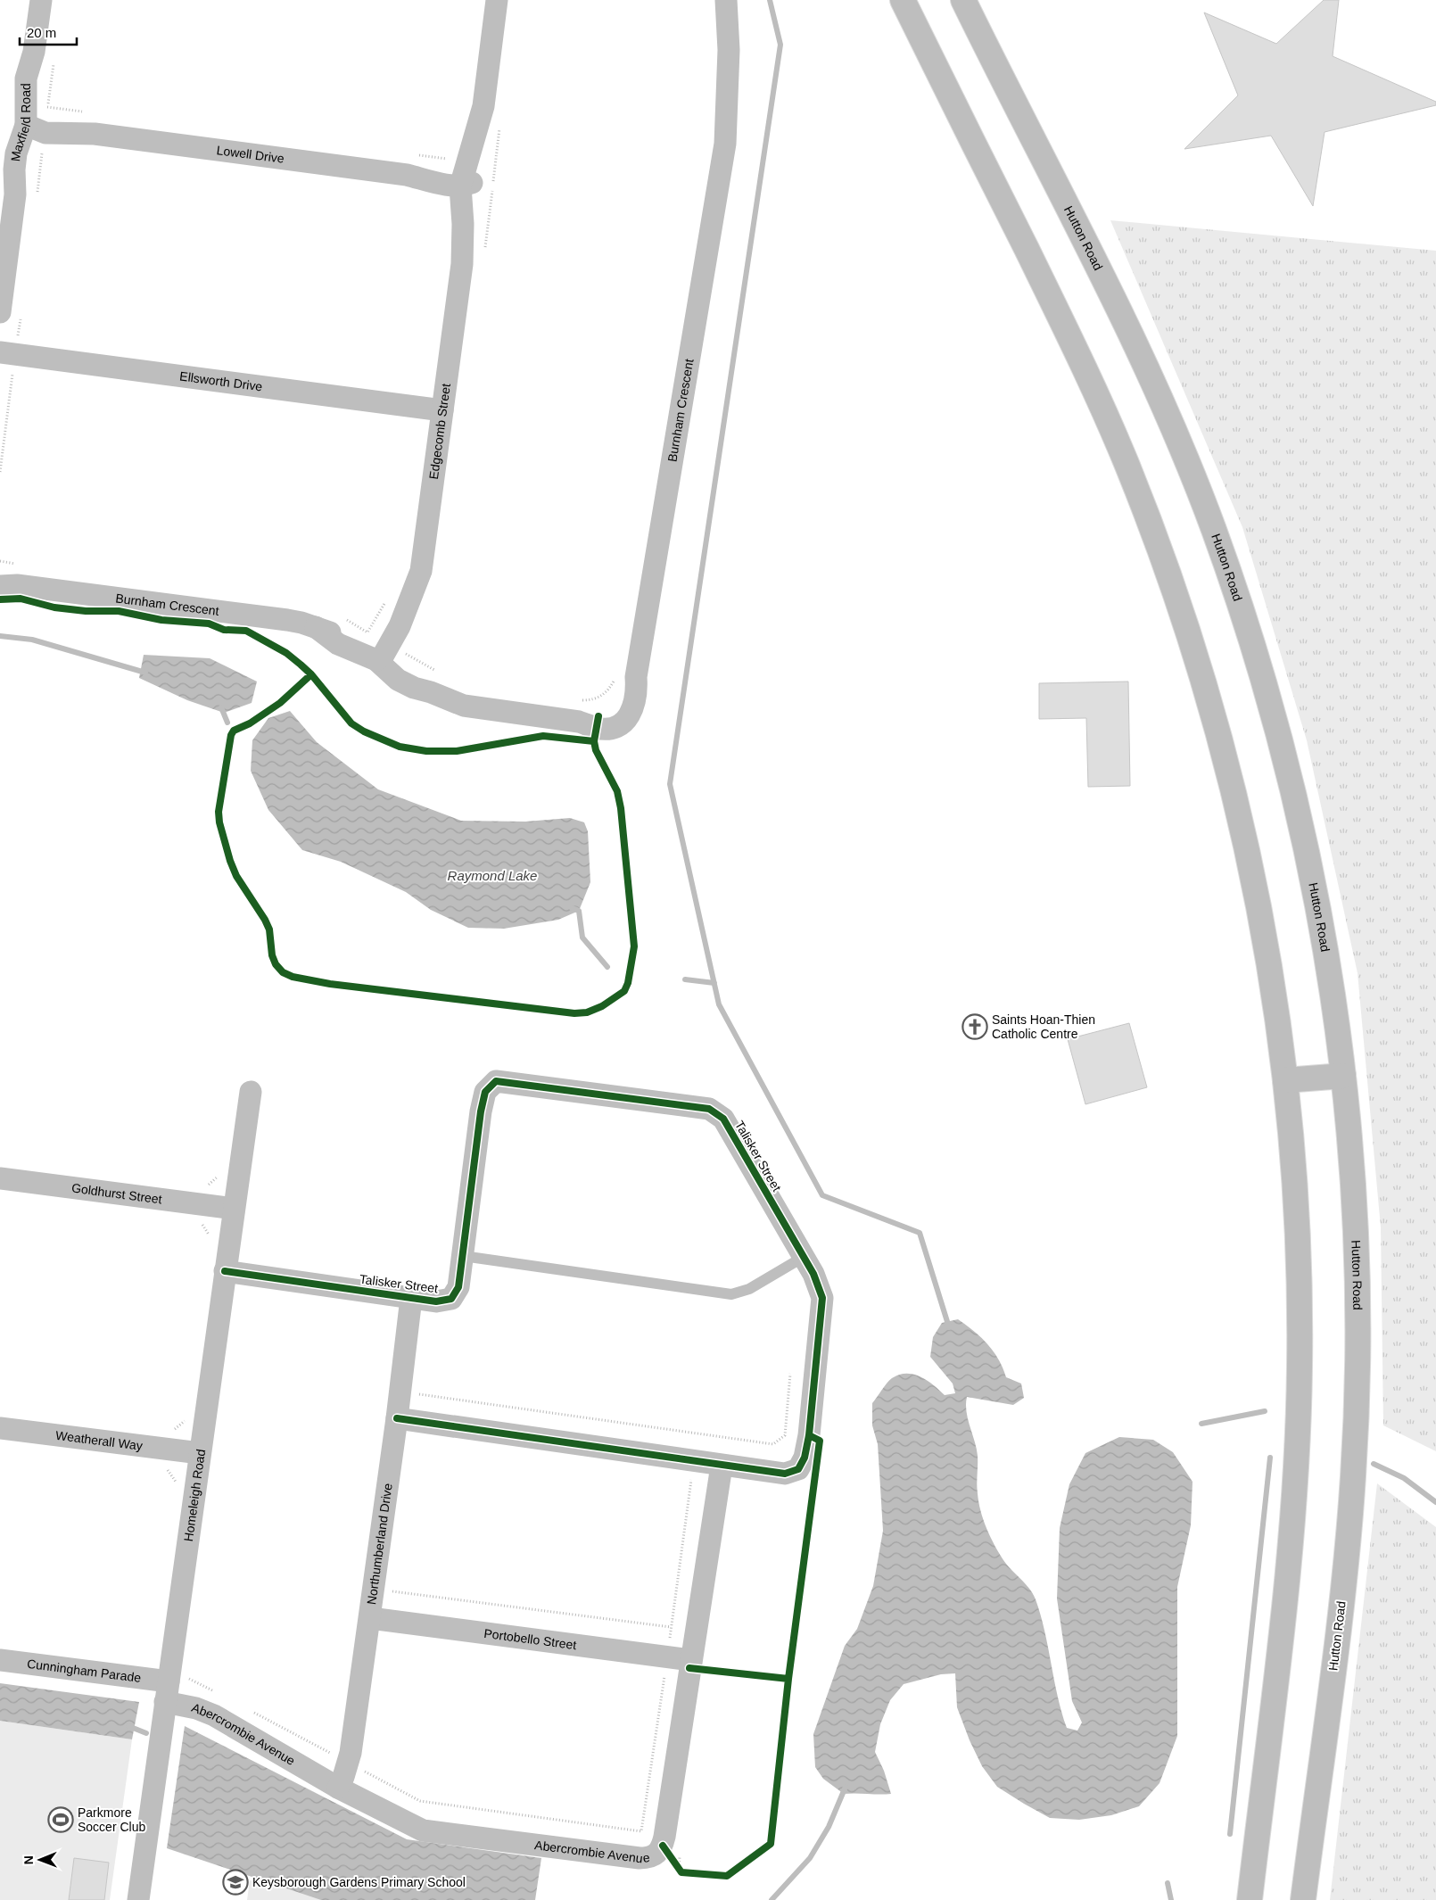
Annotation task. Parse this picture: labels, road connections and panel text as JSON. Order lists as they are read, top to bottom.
{
  "streets": {
    "main road": ["Hutton Road"],
    "street": [
      "Maxfield Road",
      "Lowell Drive",
      "Ellsworth Drive",
      "Burnham Crescent",
      "Edgecomb Street",
      "Talisker Street",
      "Goldhurst Street",
      "Weatherall Way",
      "Homeleigh Road",
      "Northumberland Drive",
      "Portobello Street",
      "Cunningham Parade",
      "Abercrombie Avenue"
    ]
  },
  "crossings": [
    ["Maxfield Road", "Lowell Drive"],
    ["Lowell Drive", "Edgecomb Street"],
    ["Ellsworth Drive", "Edgecomb Street"],
    ["Burnham Crescent", "Edgecomb Street"],
    ["Talisker Street", "Homeleigh Road"],
    ["Talisker Street", "Northumberland Drive"],
    ["Talisker Street", "Abercrombie Avenue"],
    ["Goldhurst Street", "Homeleigh Road"],
    ["Weatherall Way", "Homeleigh Road"],
    ["Homeleigh Road", "Cunningham Parade"],
    ["Homeleigh Road", "Abercrombie Avenue"],
    ["Northumberland Drive", "Portobello Street"],
    ["Northumberland Drive", "Abercrombie Avenue"],
    ["Portobello Street", "Abercrombie Avenue"],
    ["Cunningham Parade", "Abercrombie Avenue"]
  ],
  "water": ["Raymond Lake"],
  "places": {
    "church": ["Saints Hoan-Thien Catholic Centre"],
    "sports": ["Parkmore Soccer Club"],
    "school or university": ["Keysborough Gardens Primary School"]
  },
  "scale_bar": "20 m",
  "north": "left"
}
